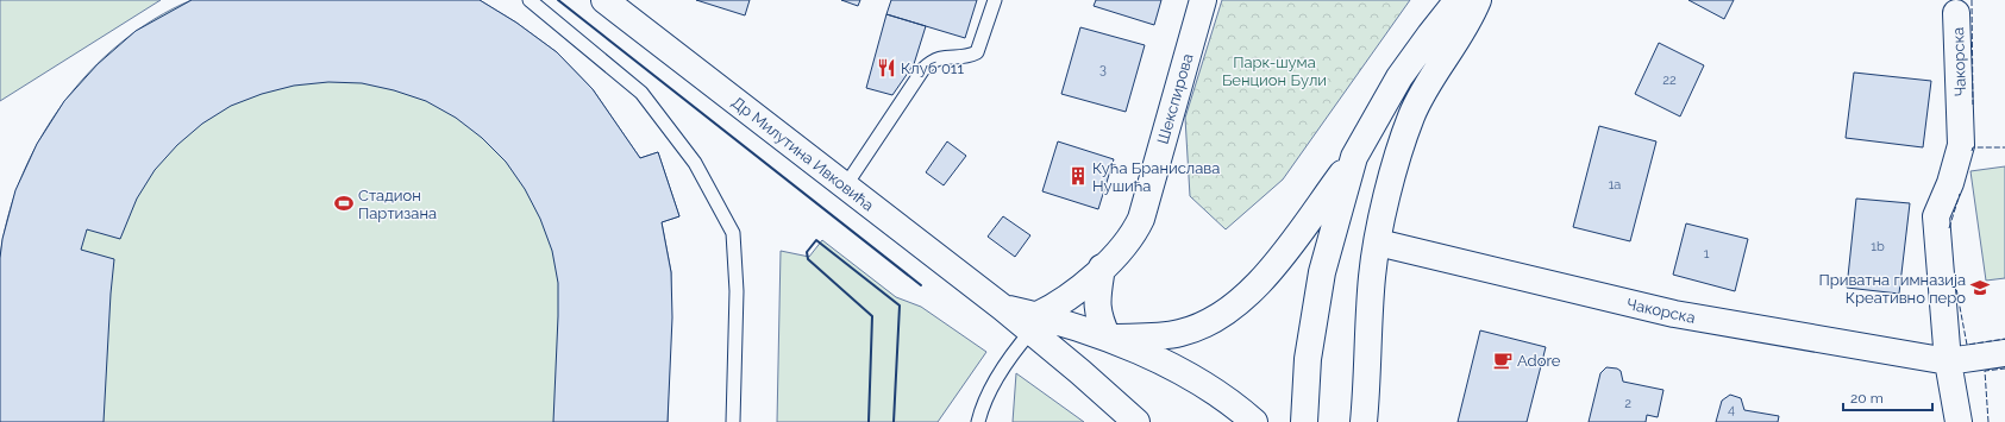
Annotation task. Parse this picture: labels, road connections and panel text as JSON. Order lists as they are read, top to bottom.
{
  "streets": {
    "street": ["Чакорска", "Шекспирова", "Др Милутина Ивковића"]
  },
  "crossings": [
    ["Шекспирова", "Др Милутина Ивковића"]
  ],
  "parks": ["Парк-шума Бенцион Були"],
  "places": {
    "restaurant": ["Клуб 011"],
    "building": ["Кућа Бранислава Нушића"],
    "sports": ["Стадион Партизана"],
    "school or university": ["Приватна гимназија Креативно перо"],
    "cafe": ["Adore"]
  },
  "house_numbers": [
    "3",
    "22",
    "1a",
    "1b",
    "1",
    "2",
    "4"
  ],
  "scale_bar": "20 m"
}
